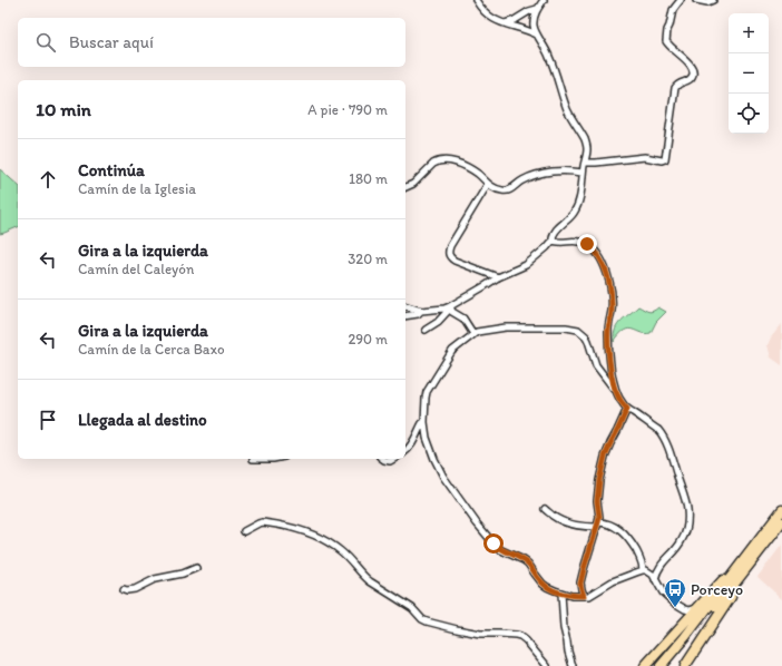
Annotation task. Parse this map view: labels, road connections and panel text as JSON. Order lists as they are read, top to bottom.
{
  "places": {
    "bus stop": ["Porceyo"]
  },
  "page": {
    "map_buttons": ["+", "−"],
    "search": "Buscar aquí",
    "heading": ["10 min", "A pie · 790 m"],
    "list": [
      ["Continúa", "Camín de la Iglesia", "180 m"],
      ["Gira a la izquierda", "Camín del Caleyón", "320 m"],
      ["Gira a la izquierda", "Camín de la Cerca Baxo", "290 m"],
      "Llegada al destino"
    ]
  }
}
